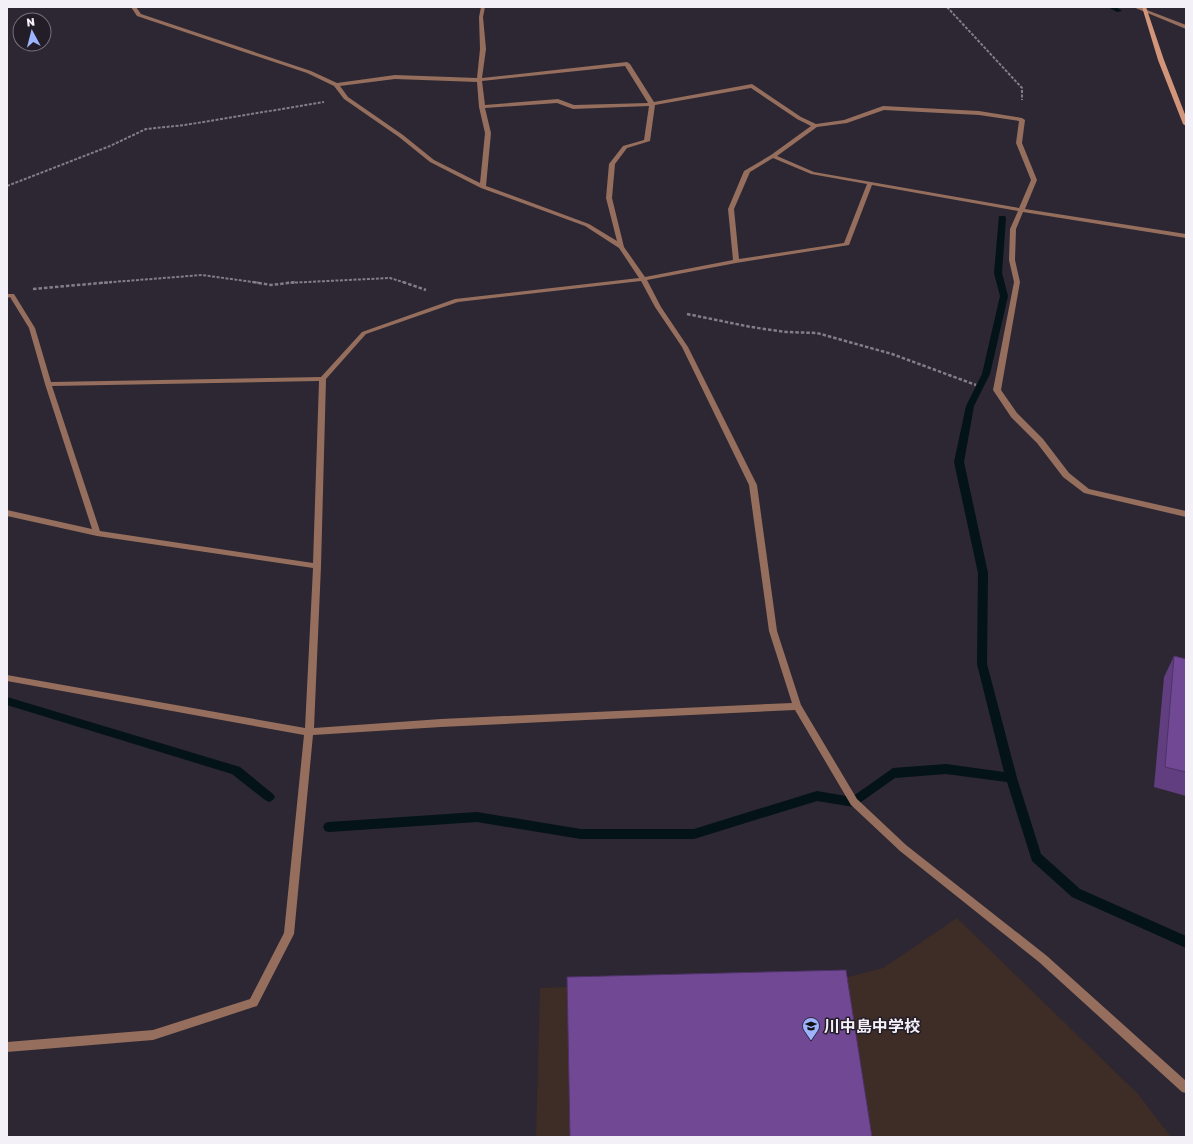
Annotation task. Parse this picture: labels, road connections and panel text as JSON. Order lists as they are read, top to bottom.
{
  "places": {
    "school or university": ["川中島中学校"]
  },
  "north": "top"
}
